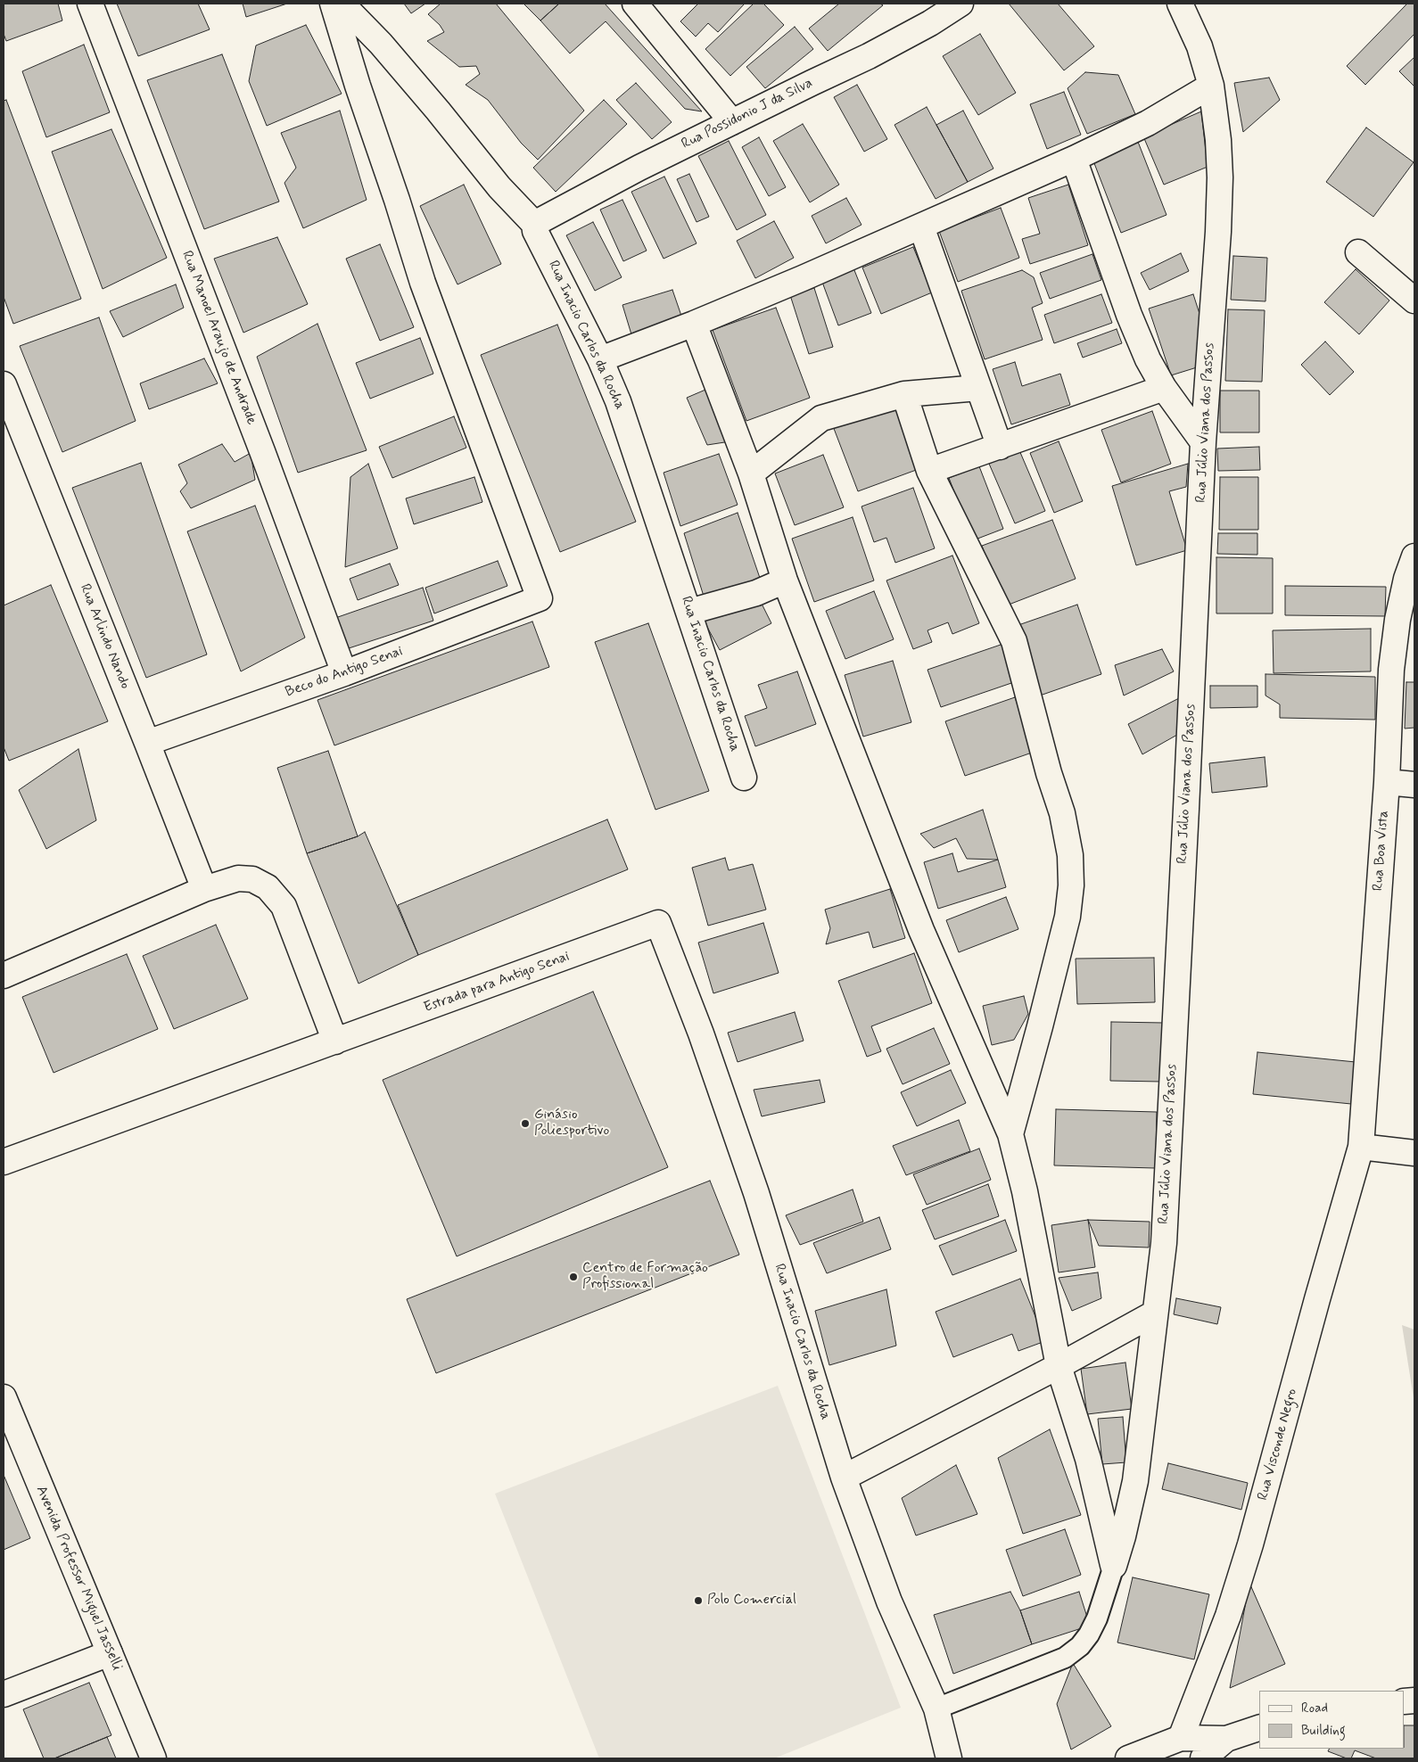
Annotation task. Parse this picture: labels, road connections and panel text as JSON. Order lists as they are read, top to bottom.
{
  "streets": {
    "street": [
      "Rua Possidonio J da Silva",
      "Rua Inacio Carlos da Rocha",
      "Rua Manoel Araujo de Andrade",
      "Rua Júlio Viana dos Passos",
      "Rua Arlindo Nando",
      "Beco do Antigo Senai",
      "Rua Boa Vista",
      "Estrada para Antigo Senai",
      "Rua Visconde Negro",
      "Avenida Professor Miguel Jasselli"
    ]
  },
  "crossings": [
    ["Rua Possidonio J da Silva", "Rua Inacio Carlos da Rocha"],
    ["Rua Inacio Carlos da Rocha", "Estrada para Antigo Senai"],
    ["Rua Manoel Araujo de Andrade", "Beco do Antigo Senai"],
    ["Rua Arlindo Nando", "Beco do Antigo Senai"],
    ["Rua Boa Vista", "Rua Visconde Negro"]
  ],
  "places": ["Ginásio Poliesportivo", "Centro de Formação Profissional", "Polo Comercial"],
  "legend": ["Road", "Building"]
}
